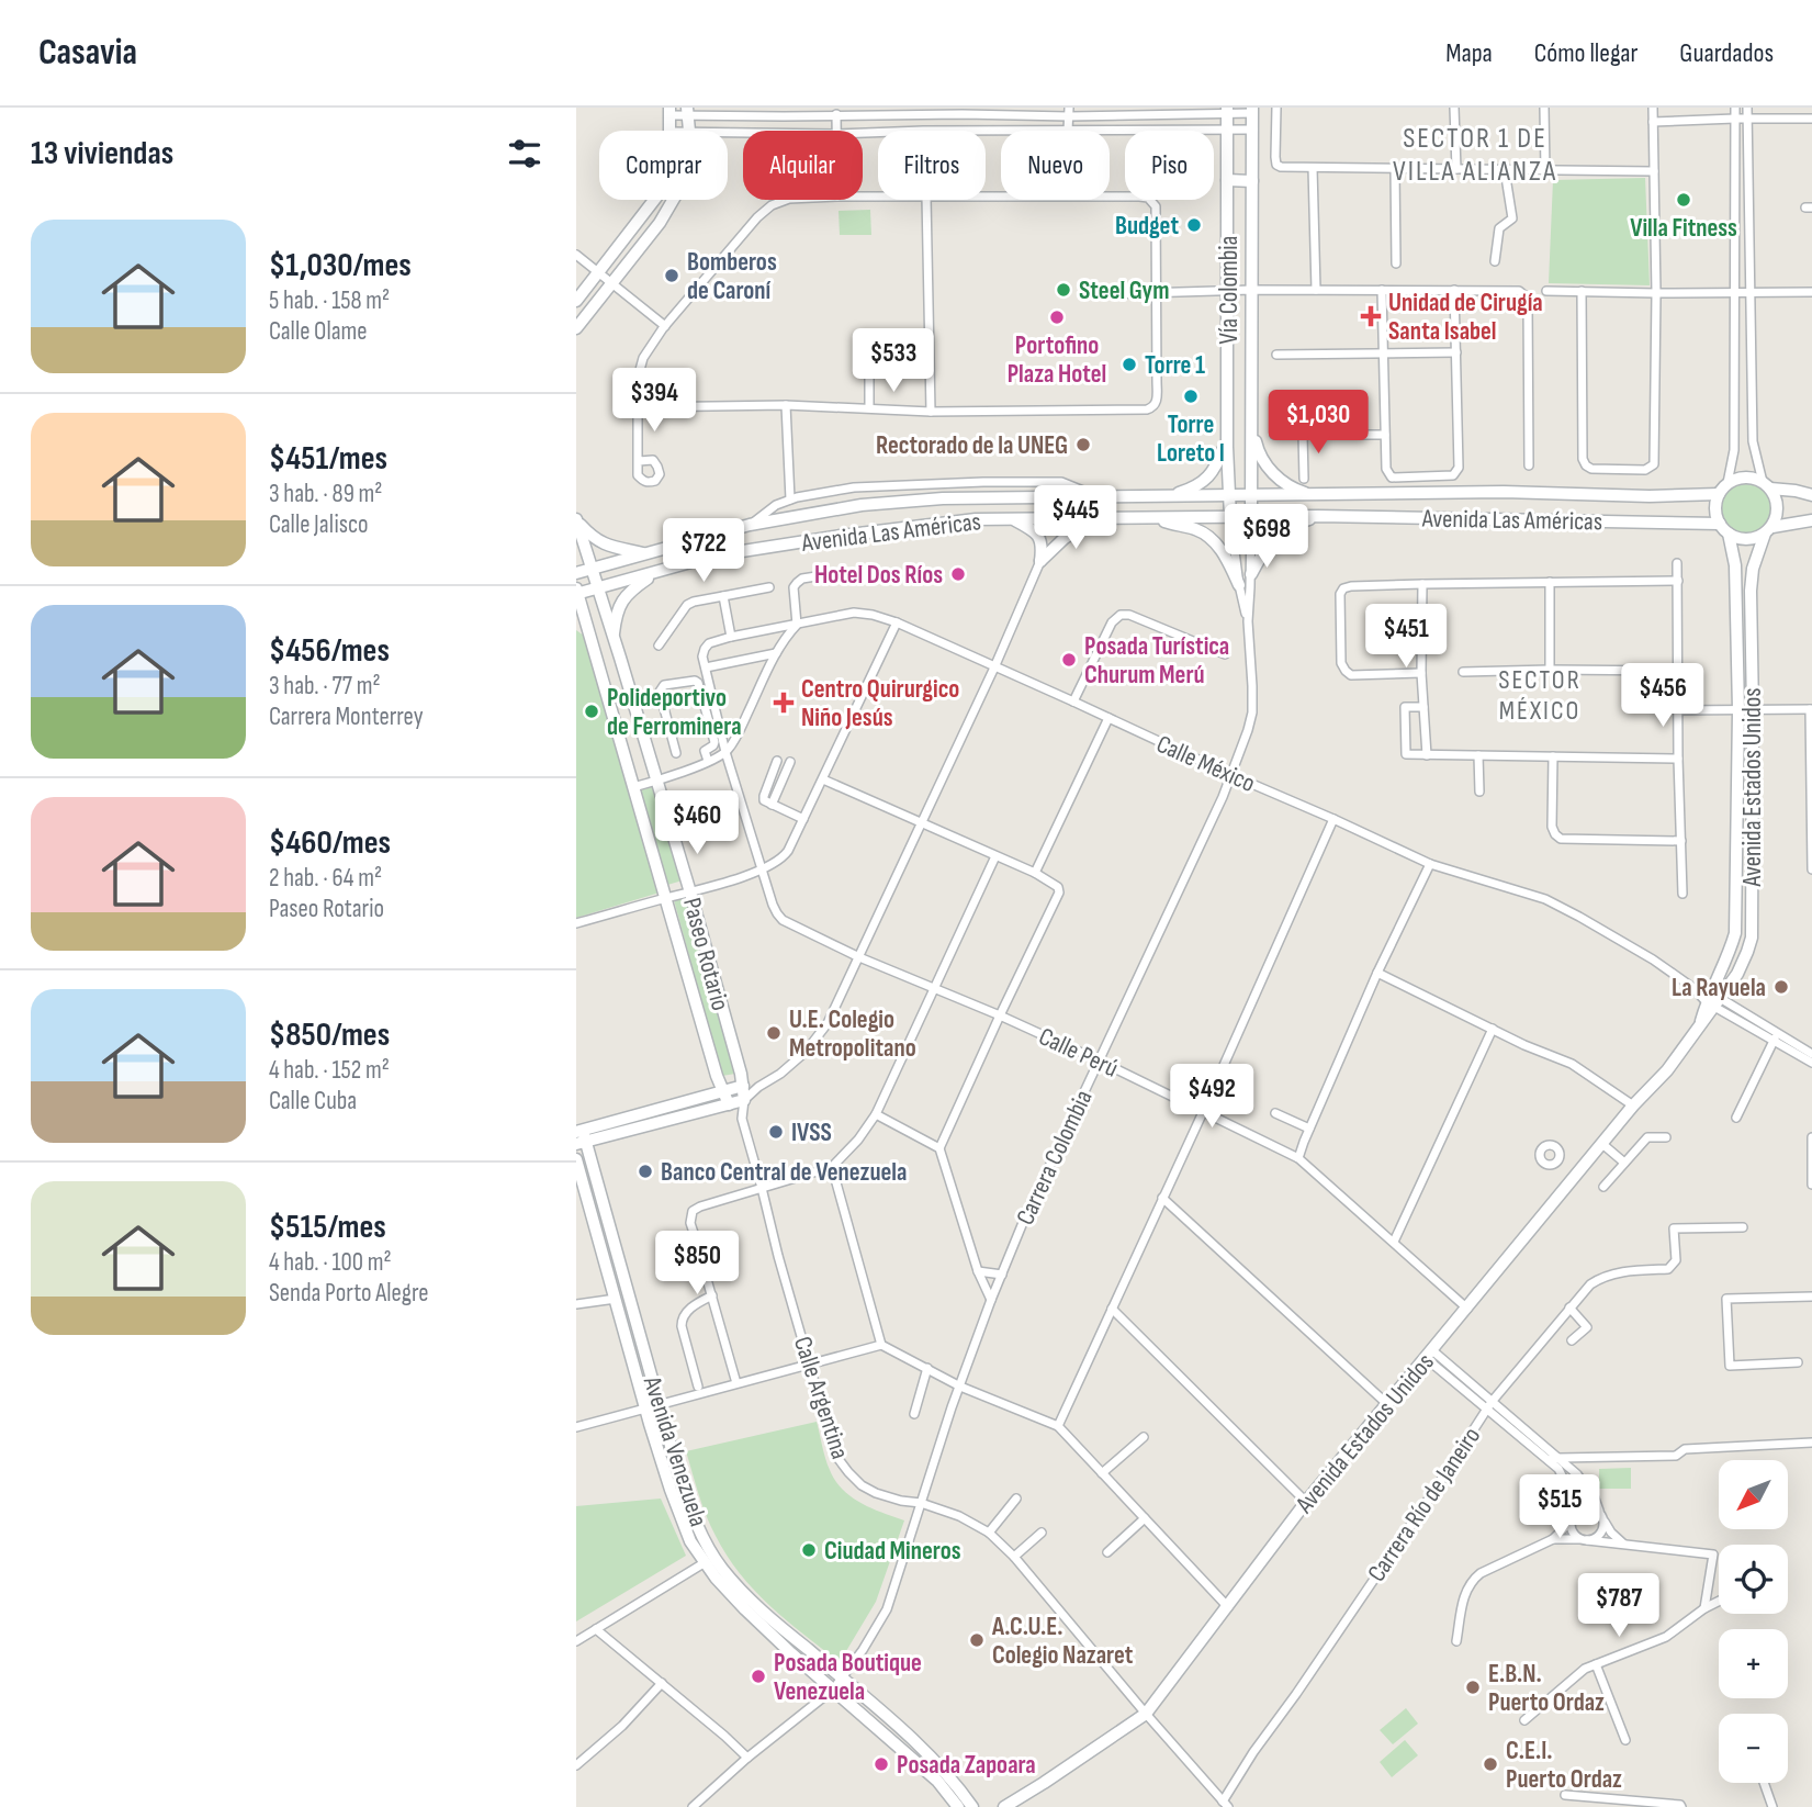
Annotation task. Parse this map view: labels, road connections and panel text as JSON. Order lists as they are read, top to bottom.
{
  "streets": {
    "street": [
      "Vía Colombia",
      "Avenida Las Américas",
      "Calle México",
      "Avenida Estados Unidos",
      "Paseo Rotario",
      "Calle Perú",
      "Carrera Colombia",
      "Calle Argentina",
      "Avenida Venezuela",
      "Carrera Río de Janeiro"
    ]
  },
  "crossings": [
    ["Vía Colombia", "Avenida Las Américas"],
    ["Vía Colombia", "Carrera Colombia"],
    ["Avenida Las Américas", "Avenida Estados Unidos"],
    ["Avenida Las Américas", "Paseo Rotario"],
    ["Avenida Las Américas", "Carrera Colombia"],
    ["Calle México", "Avenida Estados Unidos"],
    ["Calle México", "Carrera Colombia"],
    ["Avenida Estados Unidos", "Calle Perú"],
    ["Avenida Estados Unidos", "Calle Argentina"],
    ["Paseo Rotario", "Calle Argentina"],
    ["Calle Perú", "Carrera Colombia"],
    ["Carrera Colombia", "Calle Argentina"],
    ["Carrera Colombia", "Avenida Venezuela"],
    ["Calle Argentina", "Carrera Río de Janeiro"]
  ],
  "districts": ["SECTOR 1 DE VILLA ALIANZA", "SECTOR MÉXICO"],
  "places": {
    "other": [
      "Villa Fitness",
      "Budget",
      "Bomberos de Caroní",
      "Steel Gym",
      "Portofino Plaza Hotel",
      "Torre 1",
      "Torre Loreto I",
      "Rectorado de la UNEG",
      "Hotel Dos Ríos",
      "Posada Turística Churum Merú",
      "Polideportivo de Ferrominera",
      "La Rayuela",
      "U.E. Colegio Metropolitano",
      "IVSS",
      "Banco Central de Venezuela",
      "Ciudad Mineros",
      "A.C.U.E. Colegio Nazaret",
      "Posada Boutique Venezuela",
      "E.B.N. Puerto Ordaz",
      "Posada Zapoara",
      "C.E.I. Puerto Ordaz"
    ],
    "health": ["Unidad de Cirugía Santa Isabel", "Centro Quirurgico Niño Jesús"]
  },
  "north": "bottom left",
  "page": {
    "header": "Casavia",
    "nav": ["Mapa", "Cómo llegar", "Guardados"],
    "heading": "13 viviendas",
    "chip": [
      "Comprar",
      "Alquilar",
      "Filtros",
      "Nuevo",
      "Piso"
    ],
    "list": [
      {
        "name": "$1,030/mes",
        "note": "5 hab. · 158 m² · Calle Olame"
      },
      {
        "name": "$451/mes",
        "note": "3 hab. · 89 m² · Calle Jalisco"
      },
      {
        "name": "$456/mes",
        "note": "3 hab. · 77 m² · Carrera Monterrey"
      },
      {
        "name": "$460/mes",
        "note": "2 hab. · 64 m² · Paseo Rotario"
      },
      {
        "name": "$850/mes",
        "note": "4 hab. · 152 m² · Calle Cuba"
      },
      {
        "name": "$515/mes",
        "note": "4 hab. · 100 m² · Senda Porto Alegre"
      }
    ],
    "price": [
      "$533",
      "$394",
      "$1,030",
      "$445",
      "$698",
      "$722",
      "$451",
      "$456",
      "$460",
      "$492",
      "$850",
      "$515",
      "$787"
    ],
    "map_buttons": ["+", "−"]
  }
}
